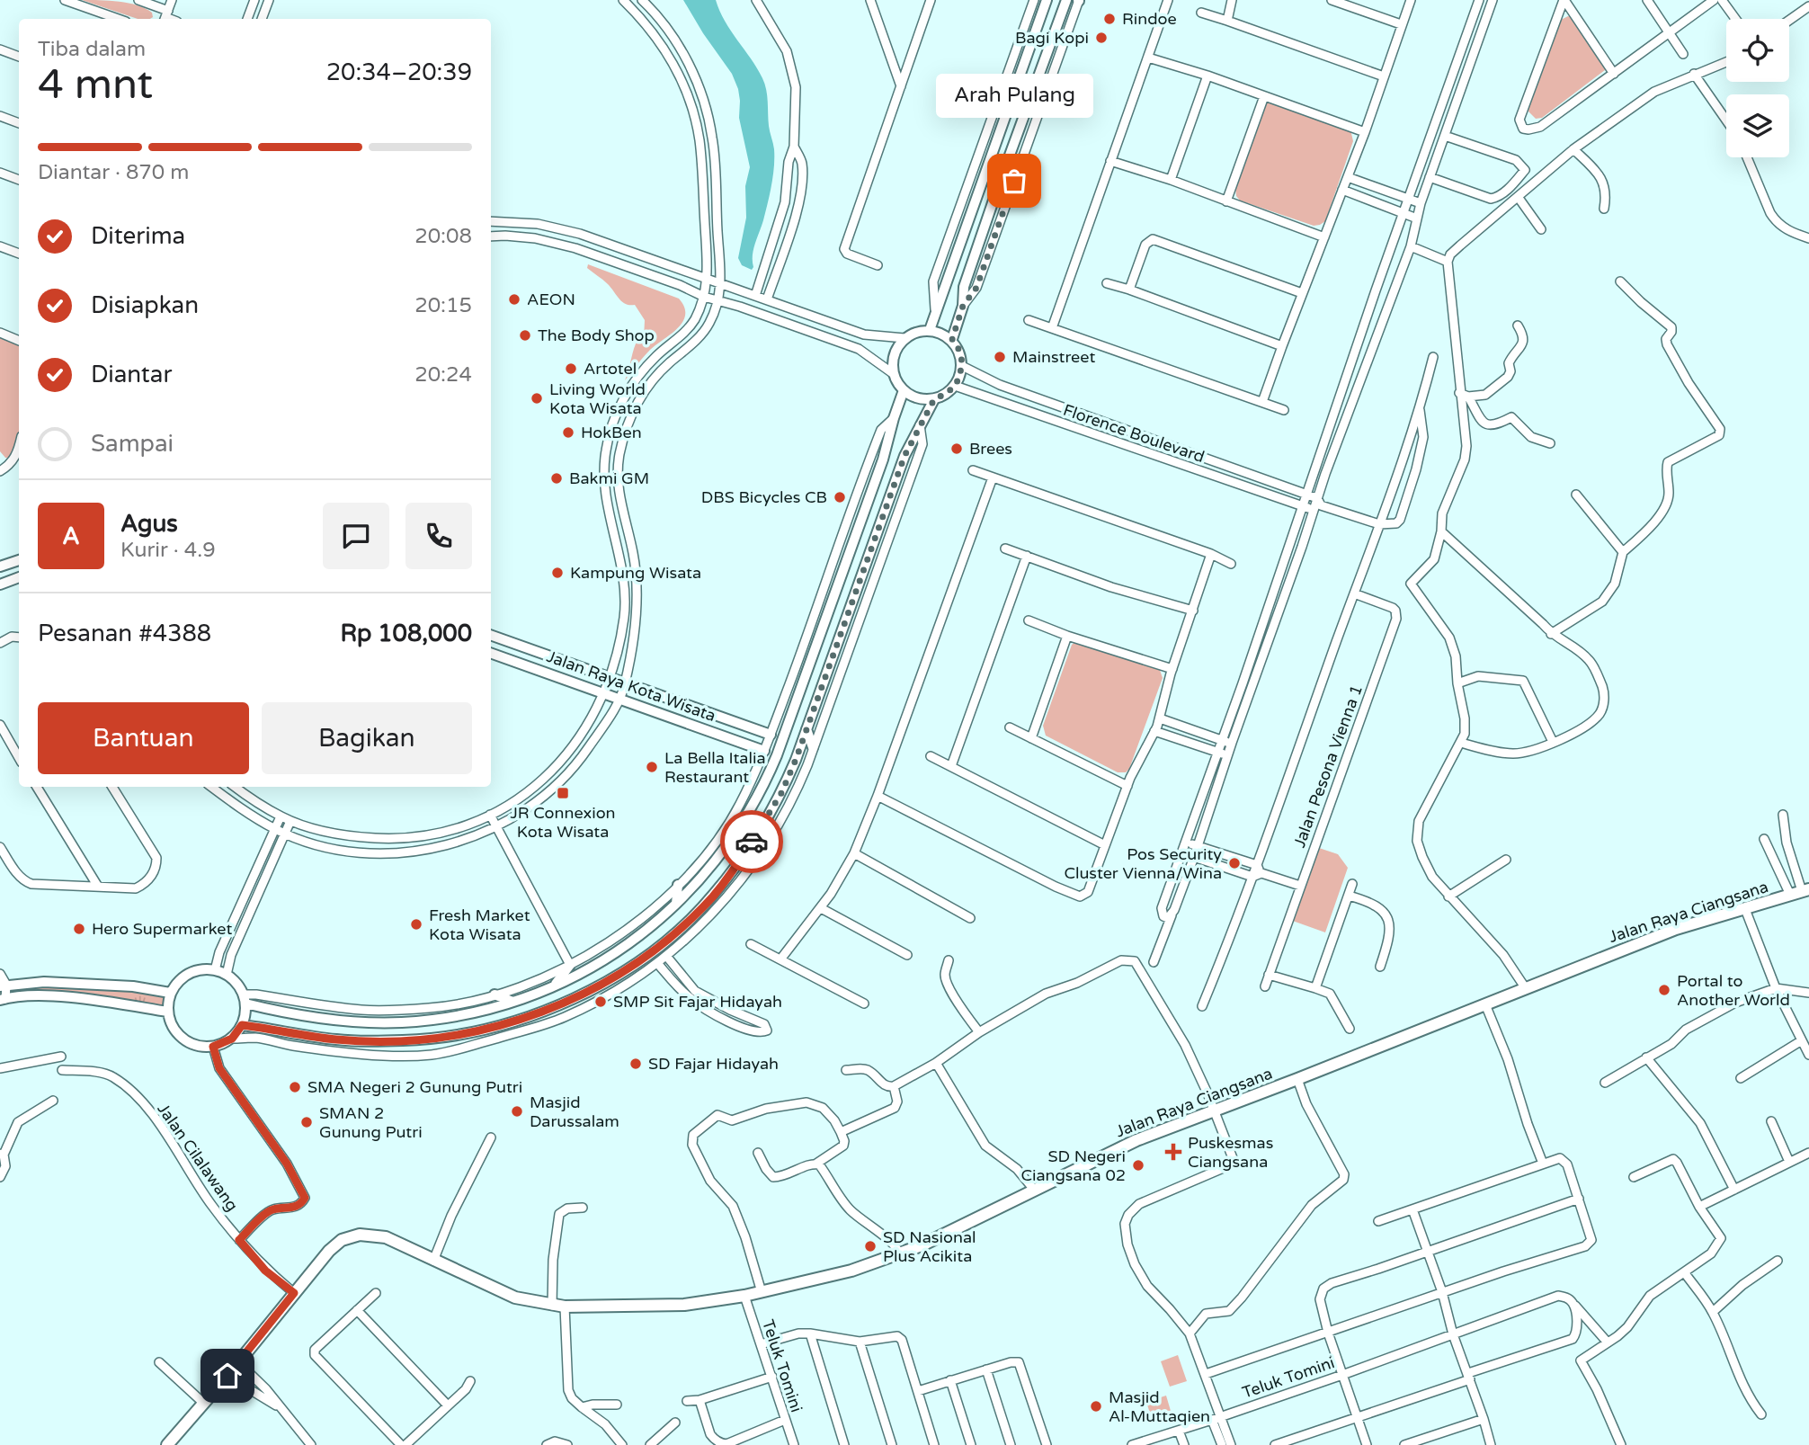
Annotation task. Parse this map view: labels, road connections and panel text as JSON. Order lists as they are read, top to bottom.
{
  "streets": {
    "main road": ["Jalan Raya Ciangsana"],
    "street": [
      "Florence Boulevard",
      "Jalan Raya Kota Wisata",
      "Jalan Pesona Vienna 1",
      "Jalan Cilalawang",
      "Teluk Tomini"
    ]
  },
  "crossings": [
    ["Jalan Raya Ciangsana", "Jalan Cilalawang"],
    ["Jalan Raya Ciangsana", "Teluk Tomini"]
  ],
  "places": {
    "other": [
      "Rindoe",
      "Bagi Kopi",
      "Arah Pulang",
      "AEON",
      "The Body Shop",
      "Mainstreet",
      "Artotel",
      "Living World Kota Wisata",
      "HokBen",
      "Brees",
      "Bakmi GM",
      "DBS Bicycles CB",
      "Kampung Wisata",
      "La Bella Italia Restaurant",
      "Pos Security Cluster Vienna/Wina",
      "Fresh Market Kota Wisata",
      "Hero Supermarket",
      "Portal to Another World",
      "SMP Sit Fajar Hidayah",
      "SD Fajar Hidayah",
      "SMA Negeri 2 Gunung Putri",
      "Masjid Darussalam",
      "SMAN 2 Gunung Putri",
      "SD Negeri Ciangsana 02",
      "SD Nasional Plus Acikita",
      "Masjid Al-Muttaqien"
    ],
    "transit": ["JR Connexion Kota Wisata"],
    "health": ["Puskesmas Ciangsana"]
  },
  "page": {
    "heading": ["4 mnt", "Tiba dalam", "20:34–20:39"],
    "panel": [
      "Agus",
      "Kurir · 4.9",
      "Pesanan #4388",
      "Rp 108,000"
    ],
    "bubble": "Arah Pulang",
    "bar": "Diantar · 870 m",
    "list": [
      ["Diterima", "20:08"],
      ["Disiapkan", "20:15"],
      ["Diantar", "20:24"],
      "Sampai"
    ],
    "round": "A",
    "buttons": ["Bantuan", "Bagikan"]
  }
}
